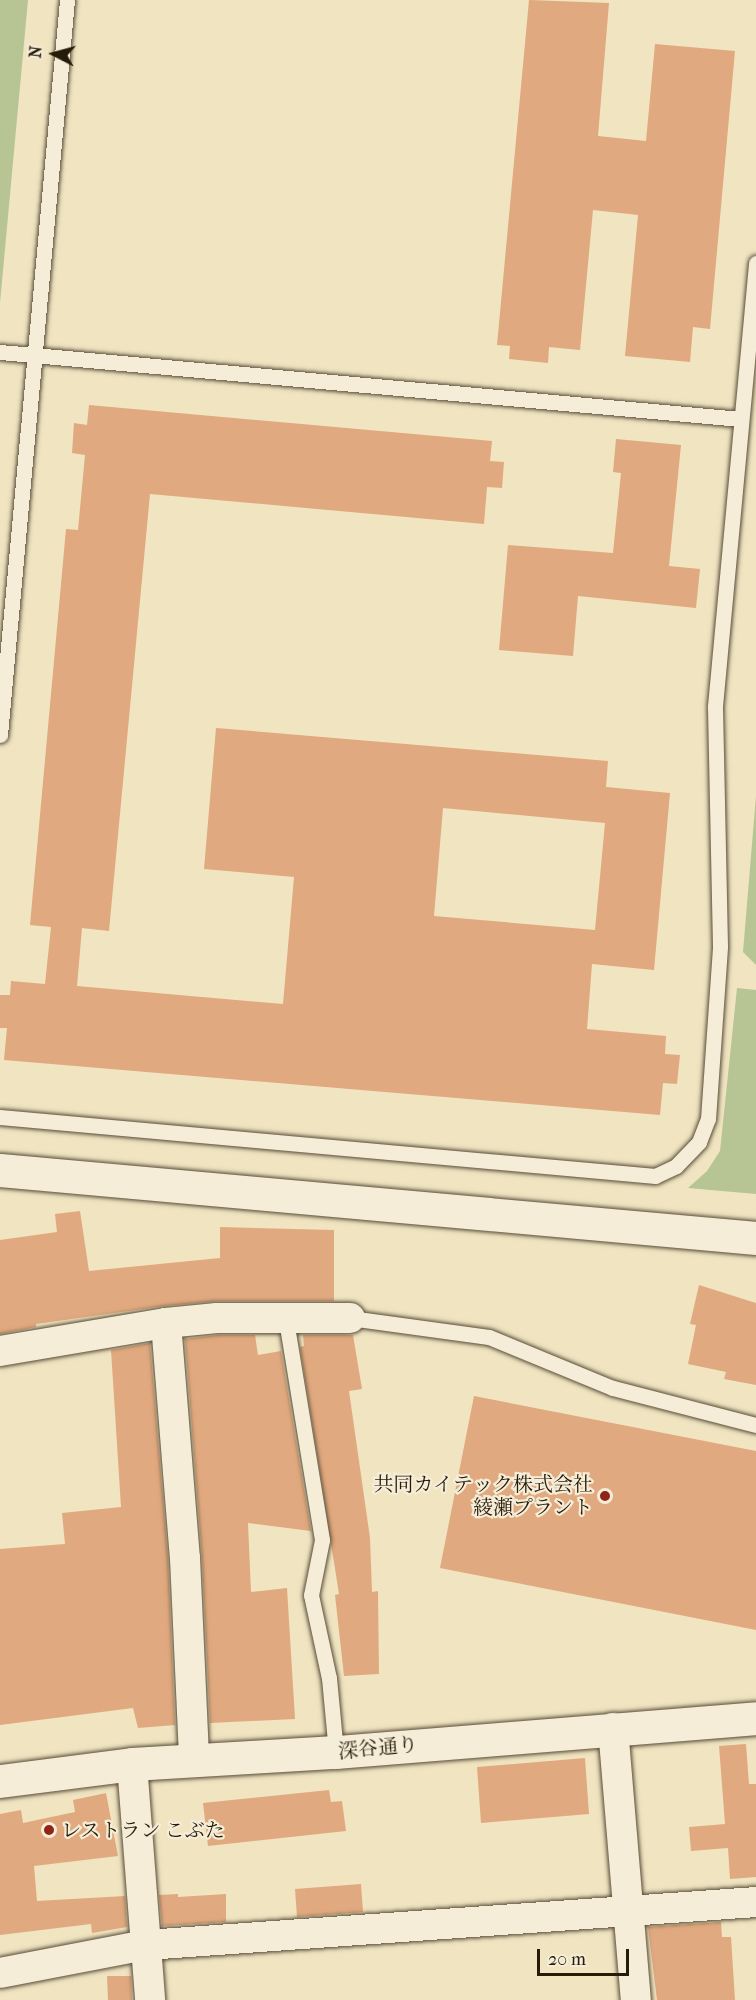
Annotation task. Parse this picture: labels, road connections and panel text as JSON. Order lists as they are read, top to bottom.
{
  "streets": {
    "street": ["深谷通り"]
  },
  "places": ["共同カイテック株式会社 綾瀬プラント", "レストラン こぶた"],
  "scale_bar": "20 m",
  "north": "left"
}
